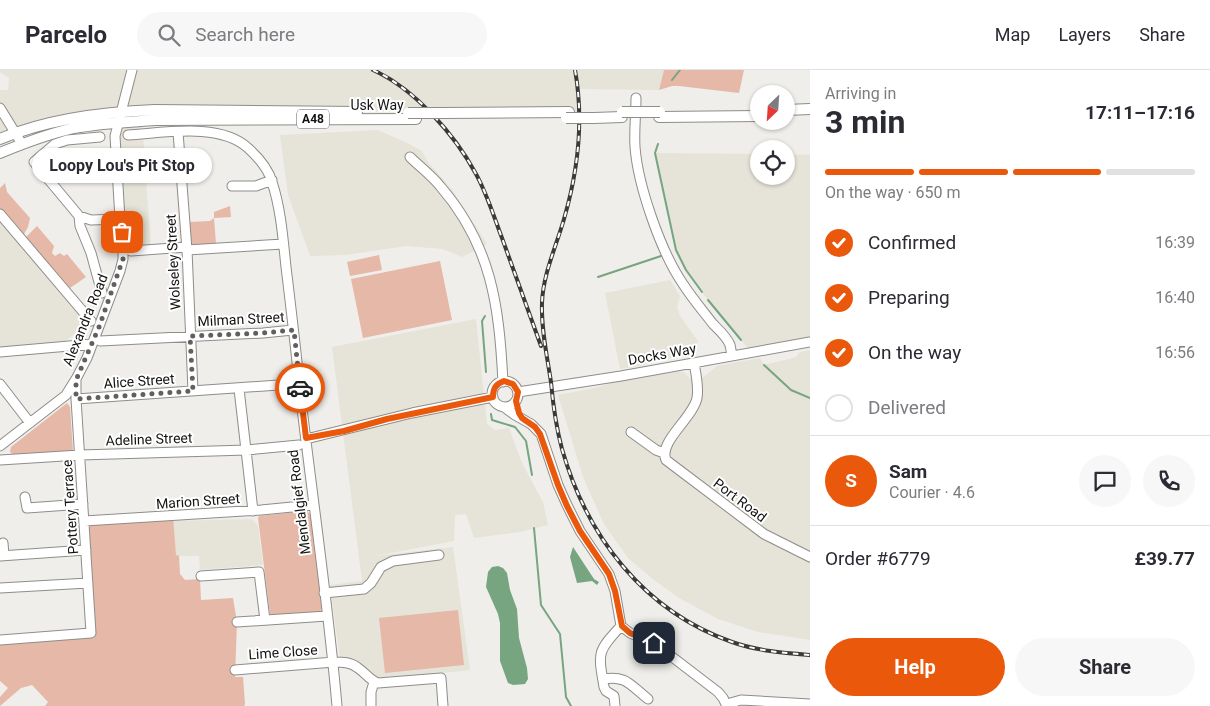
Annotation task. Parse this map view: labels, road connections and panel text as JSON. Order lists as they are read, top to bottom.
{
  "streets": {
    "main road": ["Usk Way", "A48"],
    "street": [
      "Wolseley Street",
      "Milman Street",
      "Alexandra Road",
      "Docks Way",
      "Alice Street",
      "Adeline Street",
      "Port Road",
      "Marion Street",
      "Mendalgief Road",
      "Pottery Terrace",
      "Lime Close"
    ]
  },
  "crossings": [
    ["Usk Way", "Alexandra Road"],
    ["Wolseley Street", "Milman Street"],
    ["Wolseley Street", "Alice Street"],
    ["Wolseley Street", "Mendalgief Road"],
    ["Milman Street", "Alexandra Road"],
    ["Milman Street", "Mendalgief Road"],
    ["Alexandra Road", "Pottery Terrace"],
    ["Alice Street", "Pottery Terrace"],
    ["Adeline Street", "Mendalgief Road"],
    ["Adeline Street", "Pottery Terrace"],
    ["Marion Street", "Mendalgief Road"],
    ["Marion Street", "Pottery Terrace"],
    ["Mendalgief Road", "Lime Close"]
  ],
  "places": ["Loopy Lou's Pit Stop"],
  "north": "bottom left",
  "page": {
    "header": "Parcelo",
    "search": "Search here",
    "nav": ["Map", "Layers", "Share"],
    "heading": ["3 min", "Arriving in", "17:11–17:16"],
    "panel": [
      "Sam",
      "Courier · 4.6",
      "Order #6779",
      "£39.77"
    ],
    "bubble": "Loopy Lou's Pit Stop",
    "bar": "On the way · 650 m",
    "list": [
      ["Confirmed", "16:39"],
      ["Preparing", "16:40"],
      ["On the way", "16:56"],
      "Delivered"
    ],
    "round": "S",
    "buttons": ["Help", "Share"]
  }
}
